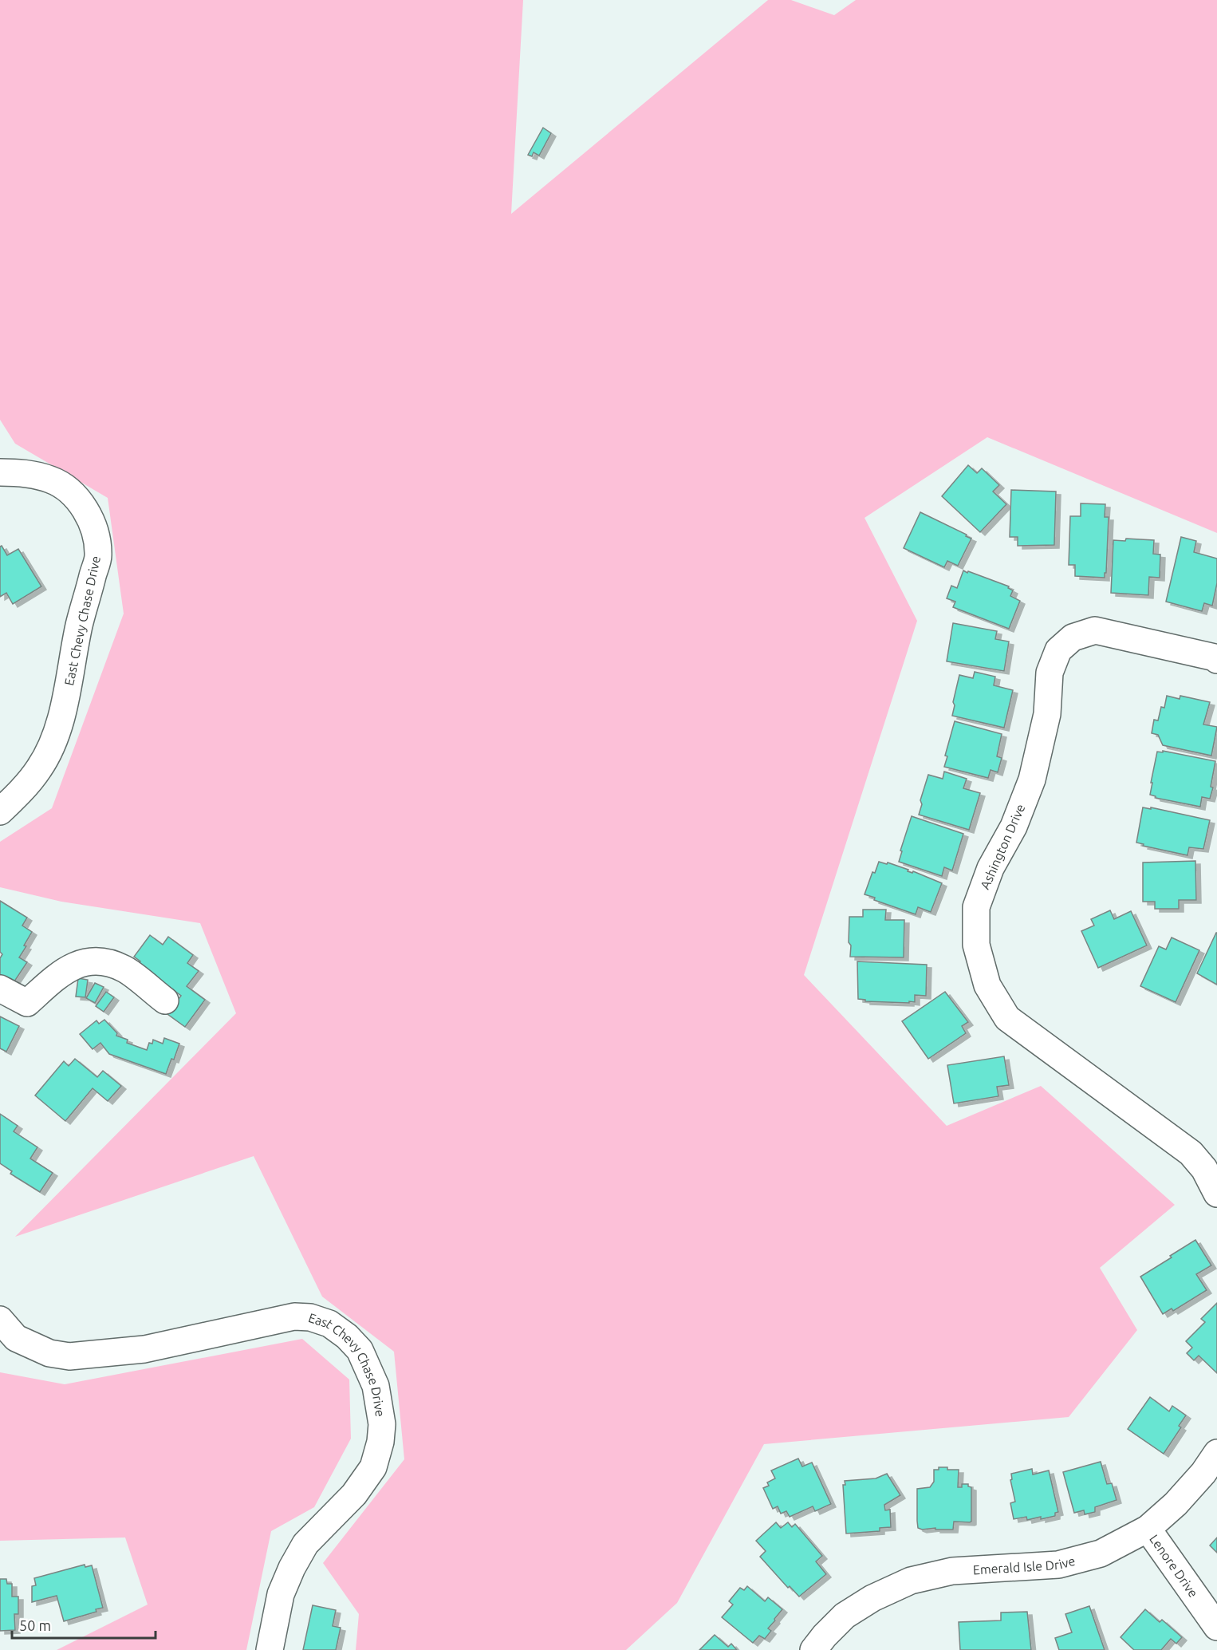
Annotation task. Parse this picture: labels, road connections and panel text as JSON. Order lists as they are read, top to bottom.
{
  "streets": {
    "street": [
      "East Chevy Chase Drive",
      "Ashington Drive",
      "Emerald Isle Drive",
      "Lenore Drive"
    ]
  },
  "crossings": [
    ["Emerald Isle Drive", "Lenore Drive"]
  ],
  "scale_bar": "50 m"
}
